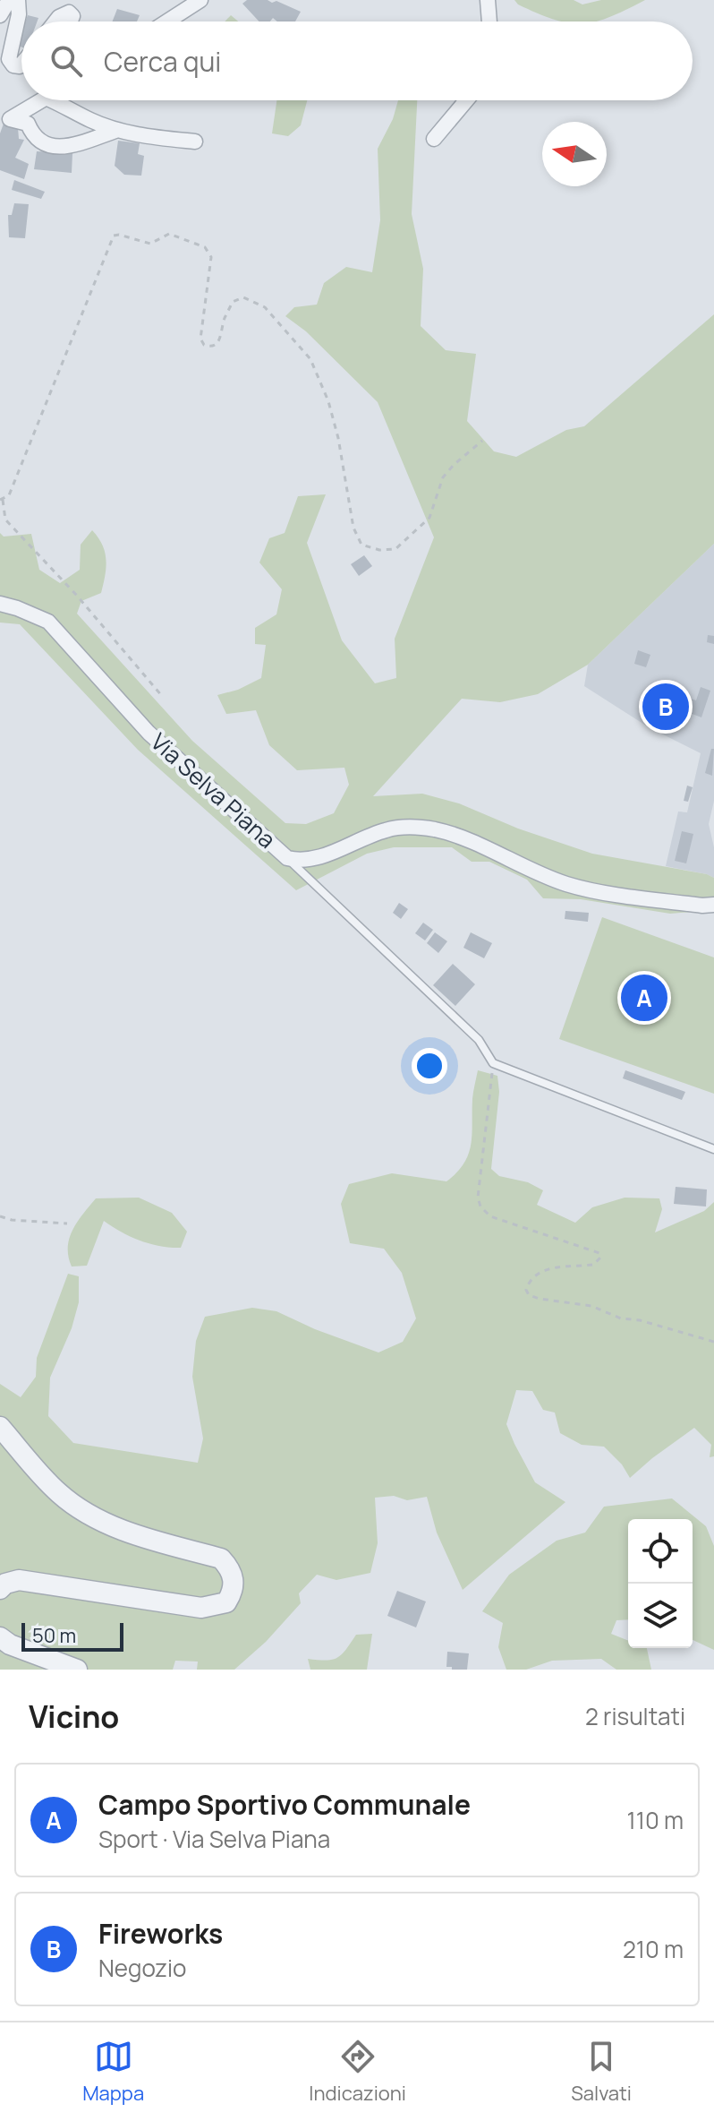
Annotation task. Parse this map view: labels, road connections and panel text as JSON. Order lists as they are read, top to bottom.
{
  "streets": {
    "street": ["Via Selva Piana"]
  },
  "scale_bar": "50 m",
  "north": "left",
  "page": {
    "search": "Cerca qui",
    "pins": ["B", "A"],
    "scale": "50 m",
    "heading": ["Vicino", "2 risultati"],
    "list": [
      {
        "mark": "A",
        "name": "Campo Sportivo Communale",
        "note": "Sport · Via Selva Piana",
        "value": "110 m"
      },
      {
        "mark": "B",
        "name": "Fireworks",
        "note": "Negozio",
        "value": "210 m"
      }
    ],
    "nav": ["Mappa", "Indicazioni", "Salvati"]
  }
}
